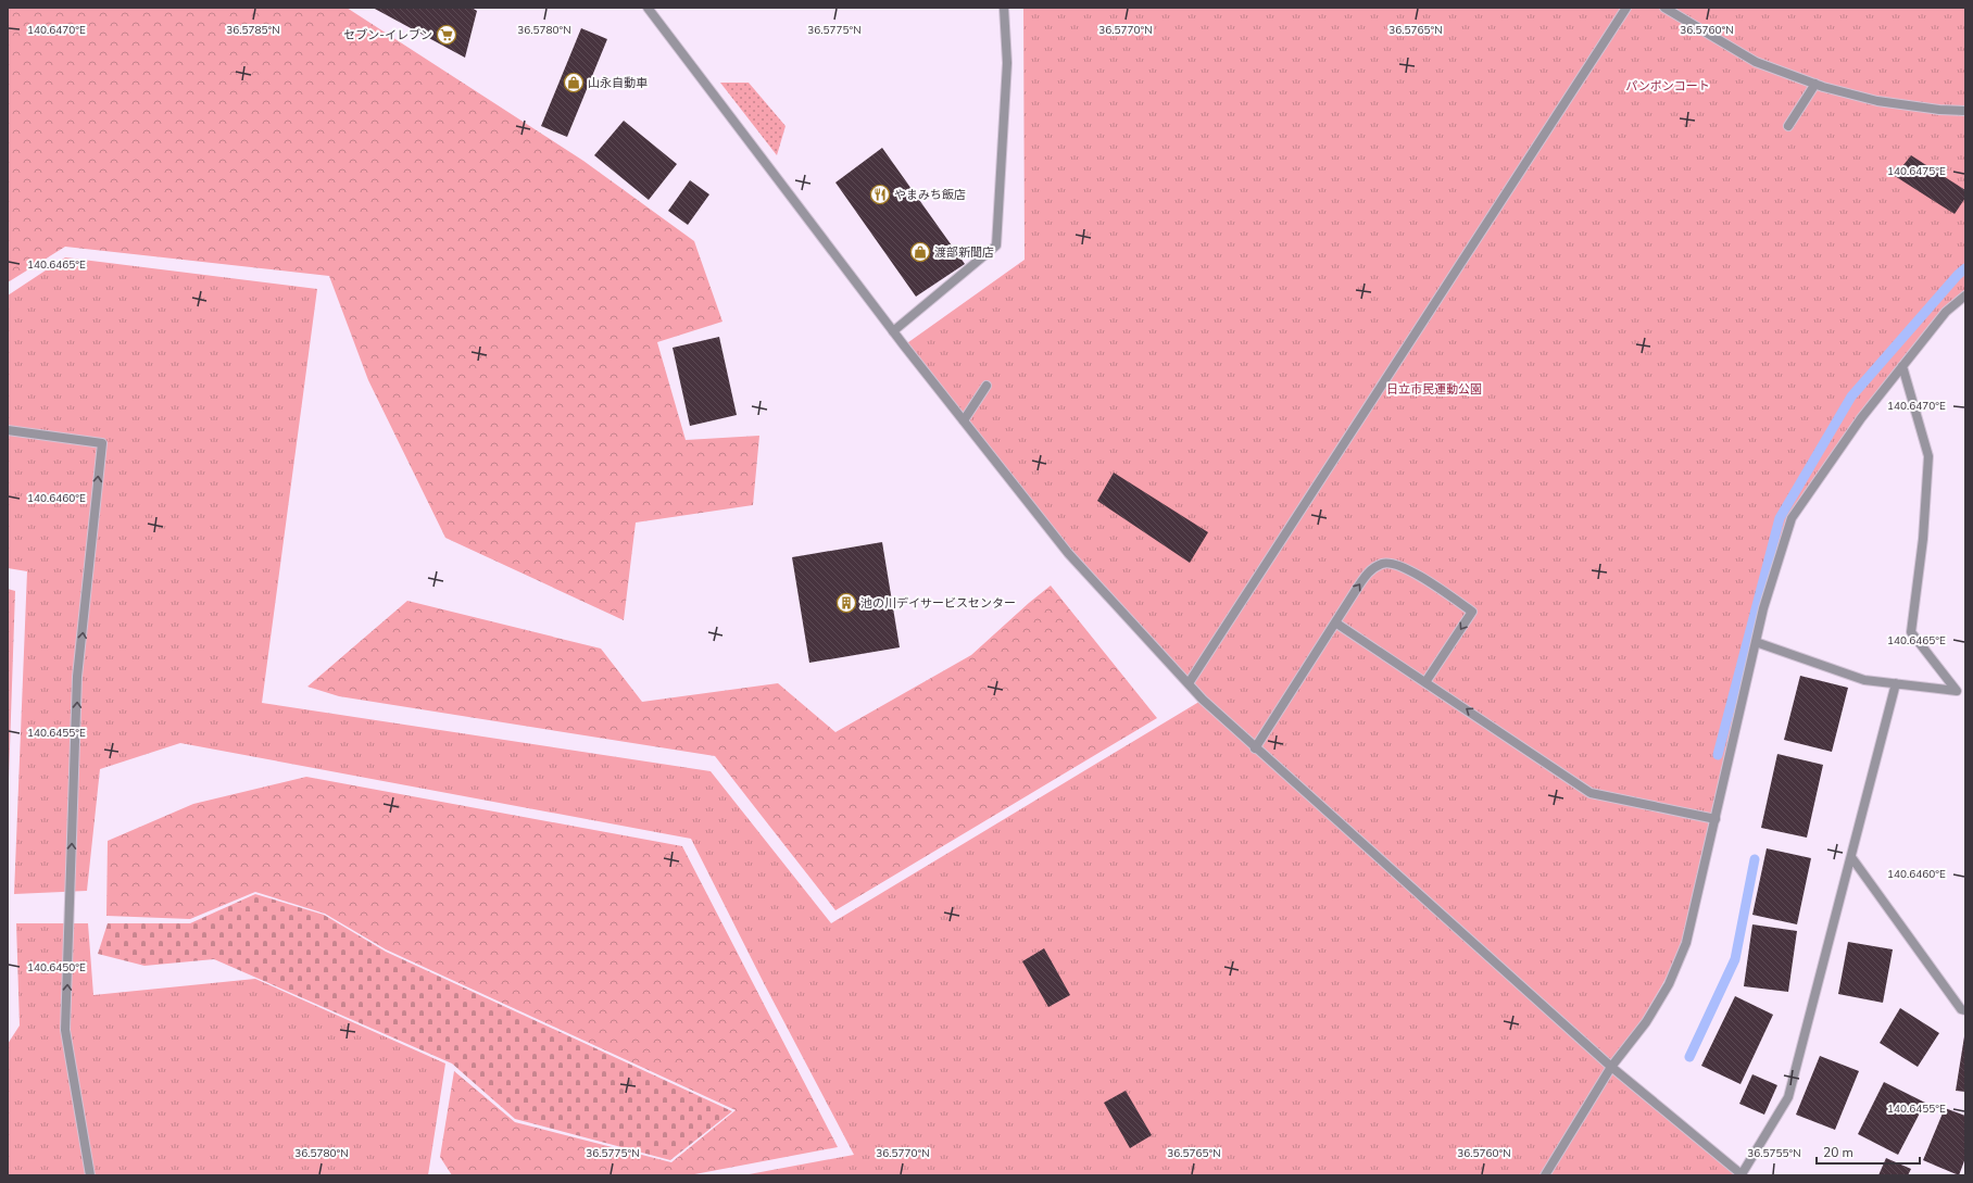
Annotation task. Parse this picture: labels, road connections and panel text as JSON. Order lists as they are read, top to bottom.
{
  "parks": ["パンポンコート", "日立市民運動公園"],
  "places": {
    "supermarket": ["セブン-イレブン"],
    "shop": ["山永自動車", "渡部新聞店"],
    "restaurant": ["やまみち飯店"],
    "building": ["池の川デイサービスセンター"]
  },
  "scale_bar": "20 m",
  "coordinates": [
    "140.6470°E",
    "36.5785°N",
    "36.5780°N",
    "36.5775°N",
    "36.5770°N",
    "36.5765°N",
    "36.5760°N",
    "140.6475°E",
    "140.6465°E",
    "140.6460°E",
    "140.6455°E",
    "140.6450°E",
    "36.5755°N"
  ]
}
